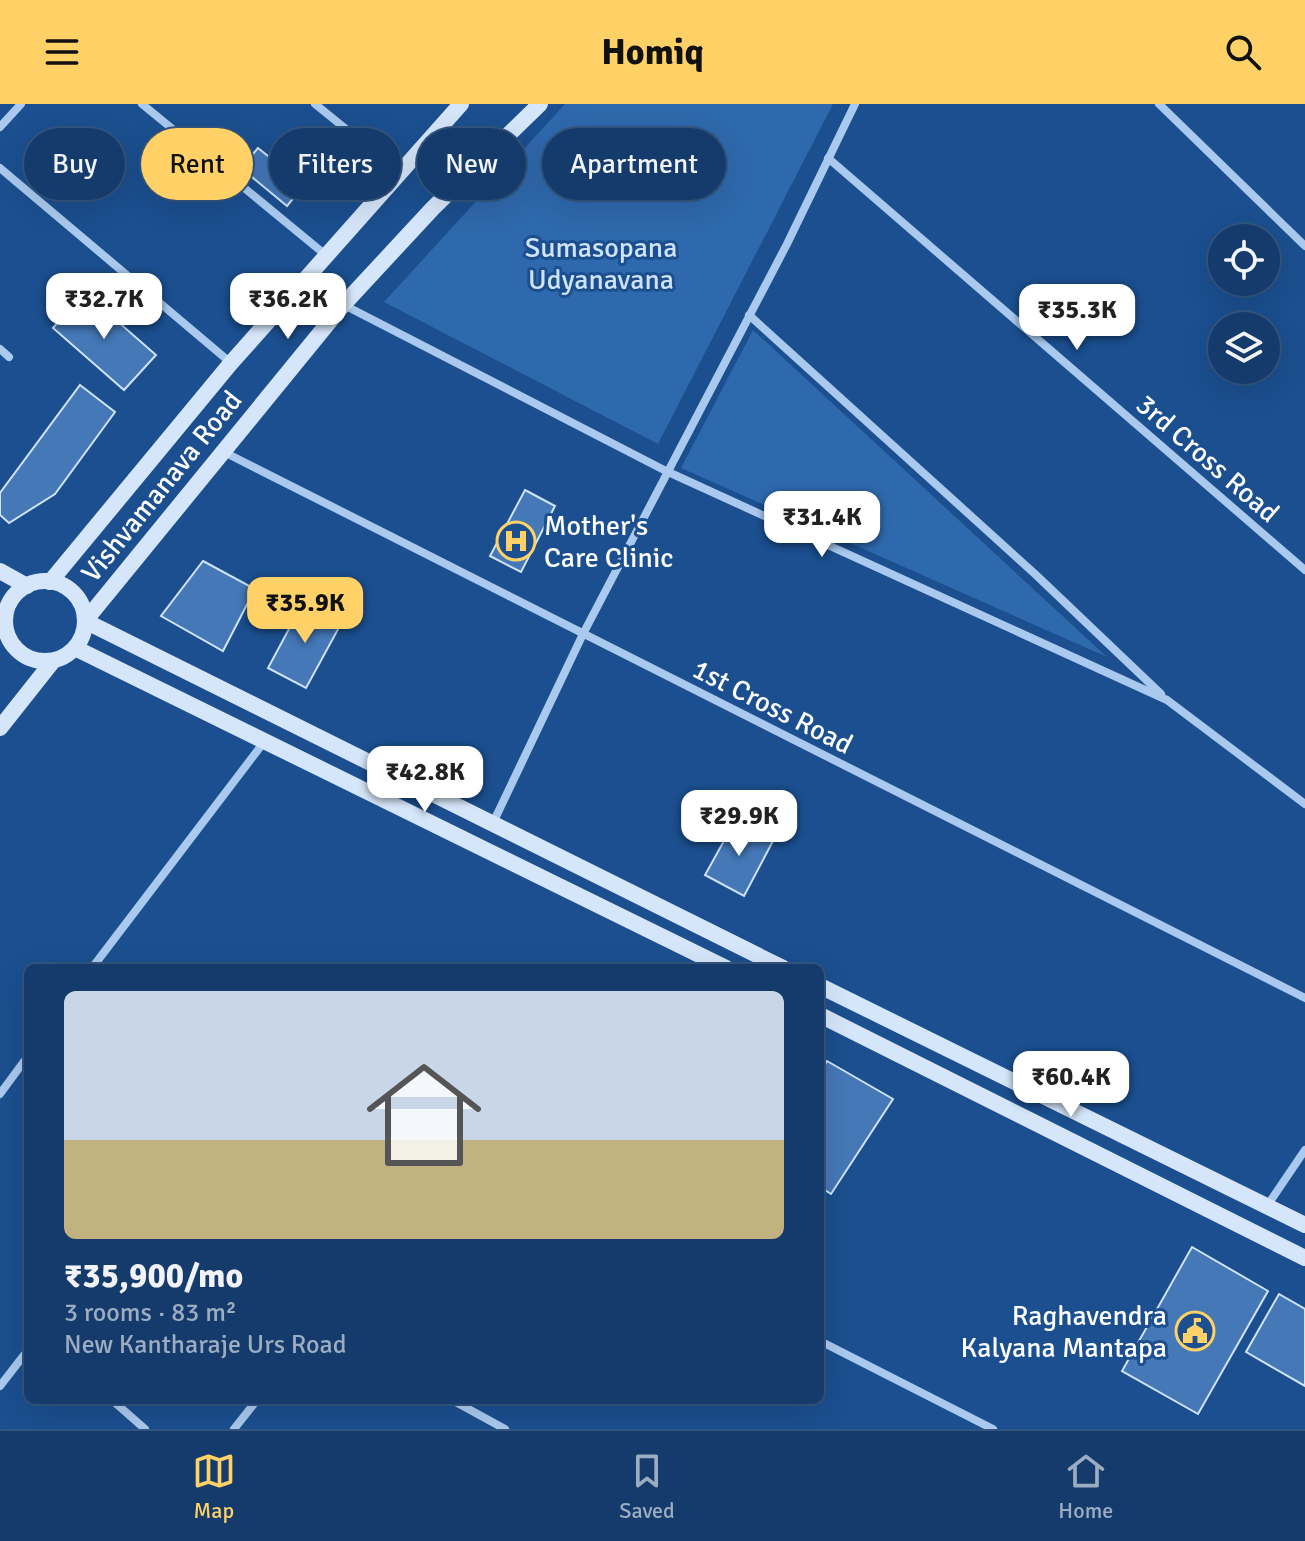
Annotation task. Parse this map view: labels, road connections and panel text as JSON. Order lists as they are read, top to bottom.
{
  "streets": {
    "main road": ["Vishvamanava Road"],
    "street": ["3rd Cross Road", "1st Cross Road"]
  },
  "crossings": [
    ["Vishvamanava Road", "1st Cross Road"]
  ],
  "parks": ["Sumasopana Udyanavana"],
  "places": {
    "hospital": ["Mother's Care Clinic"],
    "public building": ["Raghavendra Kalyana Mantapa"]
  },
  "page": {
    "header": "Homiq",
    "chip": [
      "Buy",
      "Rent",
      "Filters",
      "New",
      "Apartment"
    ],
    "price": [
      "₹32.7K",
      "₹36.2K",
      "₹35.3K",
      "₹31.4K",
      "₹35.9K",
      "₹42.8K",
      "₹29.9K",
      "₹60.4K"
    ],
    "list": [
      {
        "name": "₹35,900/mo",
        "note": "3 rooms · 83 m² · New Kantharaje Urs Road"
      }
    ],
    "tabs": ["Map", "Saved", "Home"]
  }
}
